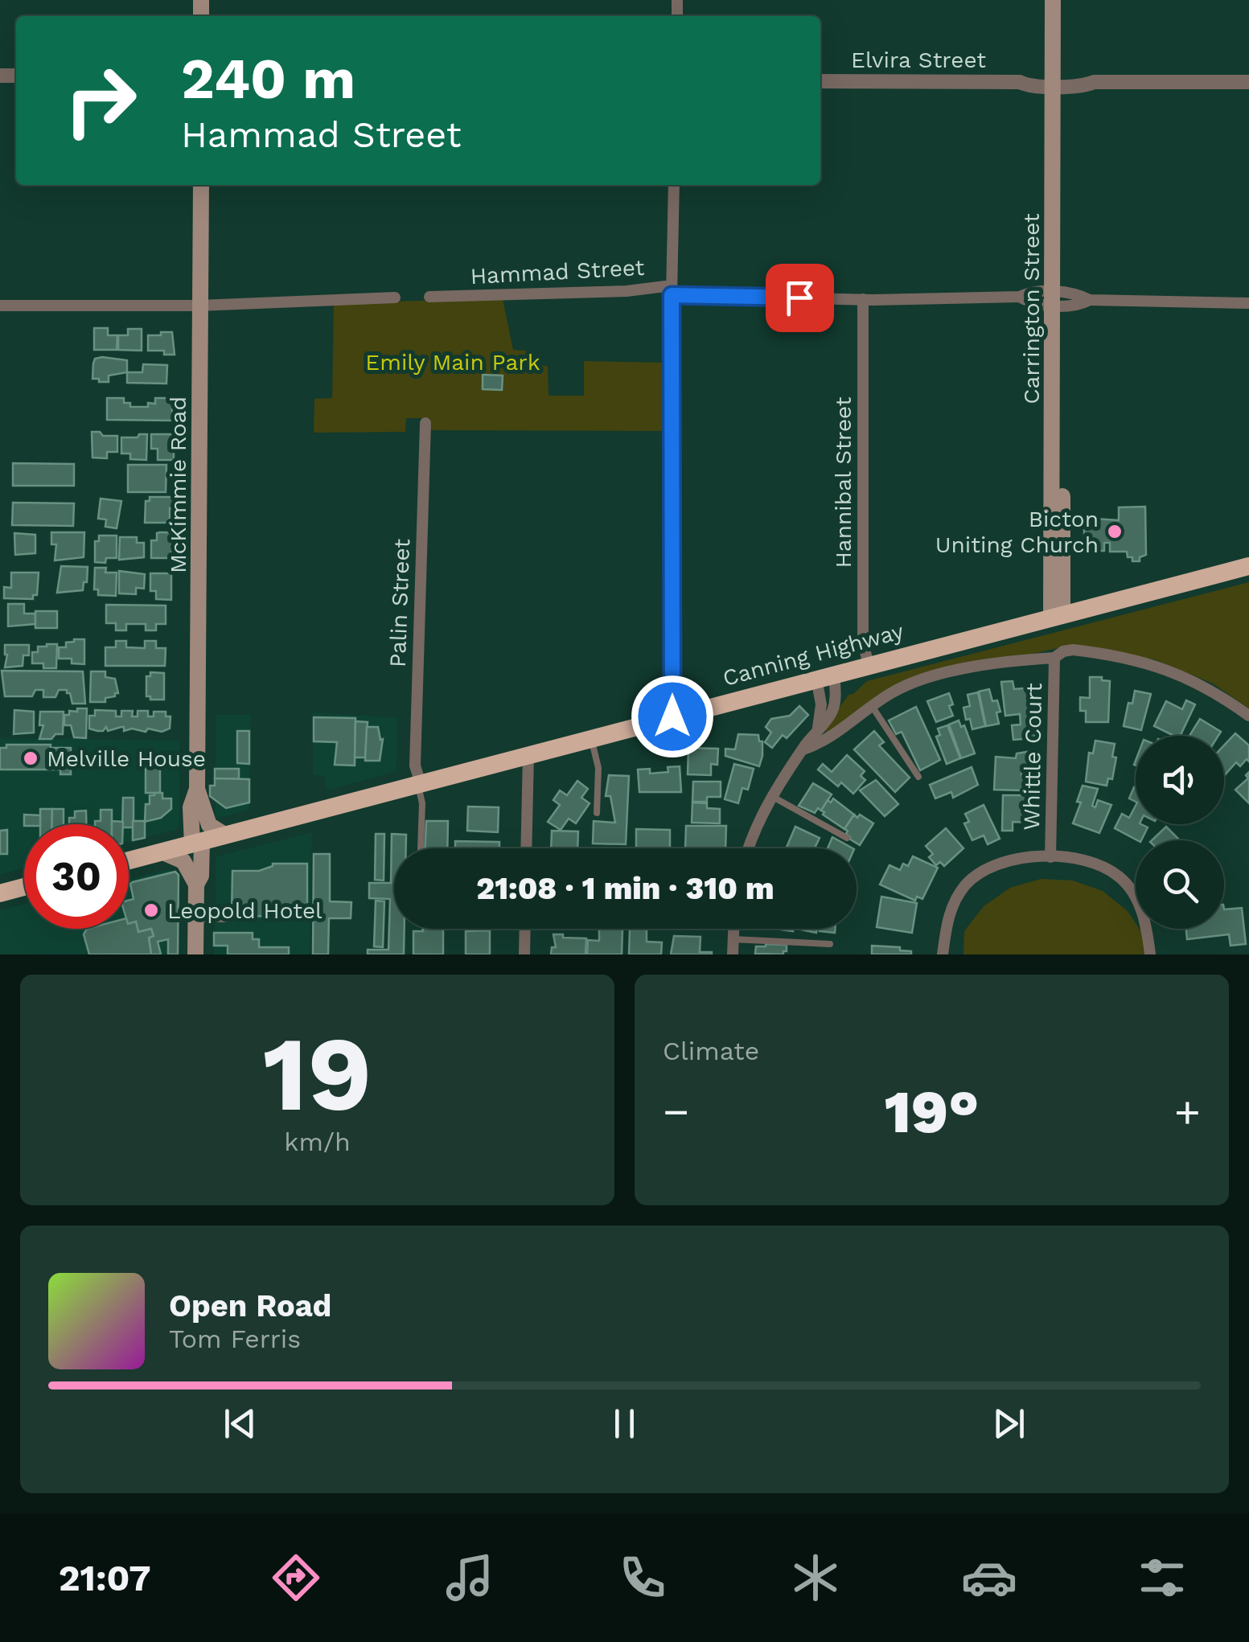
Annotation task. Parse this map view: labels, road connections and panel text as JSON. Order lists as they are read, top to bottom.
{
  "streets": {
    "highway": ["Canning Highway"],
    "main road": ["Carrington Street", "McKimmie Road"],
    "street": [
      "Elvira Street",
      "Hammad Street",
      "Hannibal Street",
      "Palin Street",
      "Whittle Court"
    ]
  },
  "crossings": [
    ["Elvira Street", "Carrington Street"],
    ["Hammad Street", "Carrington Street"],
    ["Hammad Street", "Hannibal Street"],
    ["Carrington Street", "Canning Highway"],
    ["Hannibal Street", "Canning Highway"],
    ["McKimmie Road", "Canning Highway"],
    ["Palin Street", "Canning Highway"]
  ],
  "parks": ["Emily Main Park"],
  "places": ["Bicton Uniting Church", "Melville House", "Leopold Hotel"],
  "page": {
    "turn": ["240 m", "Hammad Street"],
    "limit": "30",
    "trip": "21:08 · 1 min · 310 m",
    "tile": [
      ["19", "km/h"],
      "Climate"
    ],
    "heat": ["−", "19°", "+"],
    "song": ["Open Road", "Tom Ferris"],
    "tabs": "21:07"
  }
}
